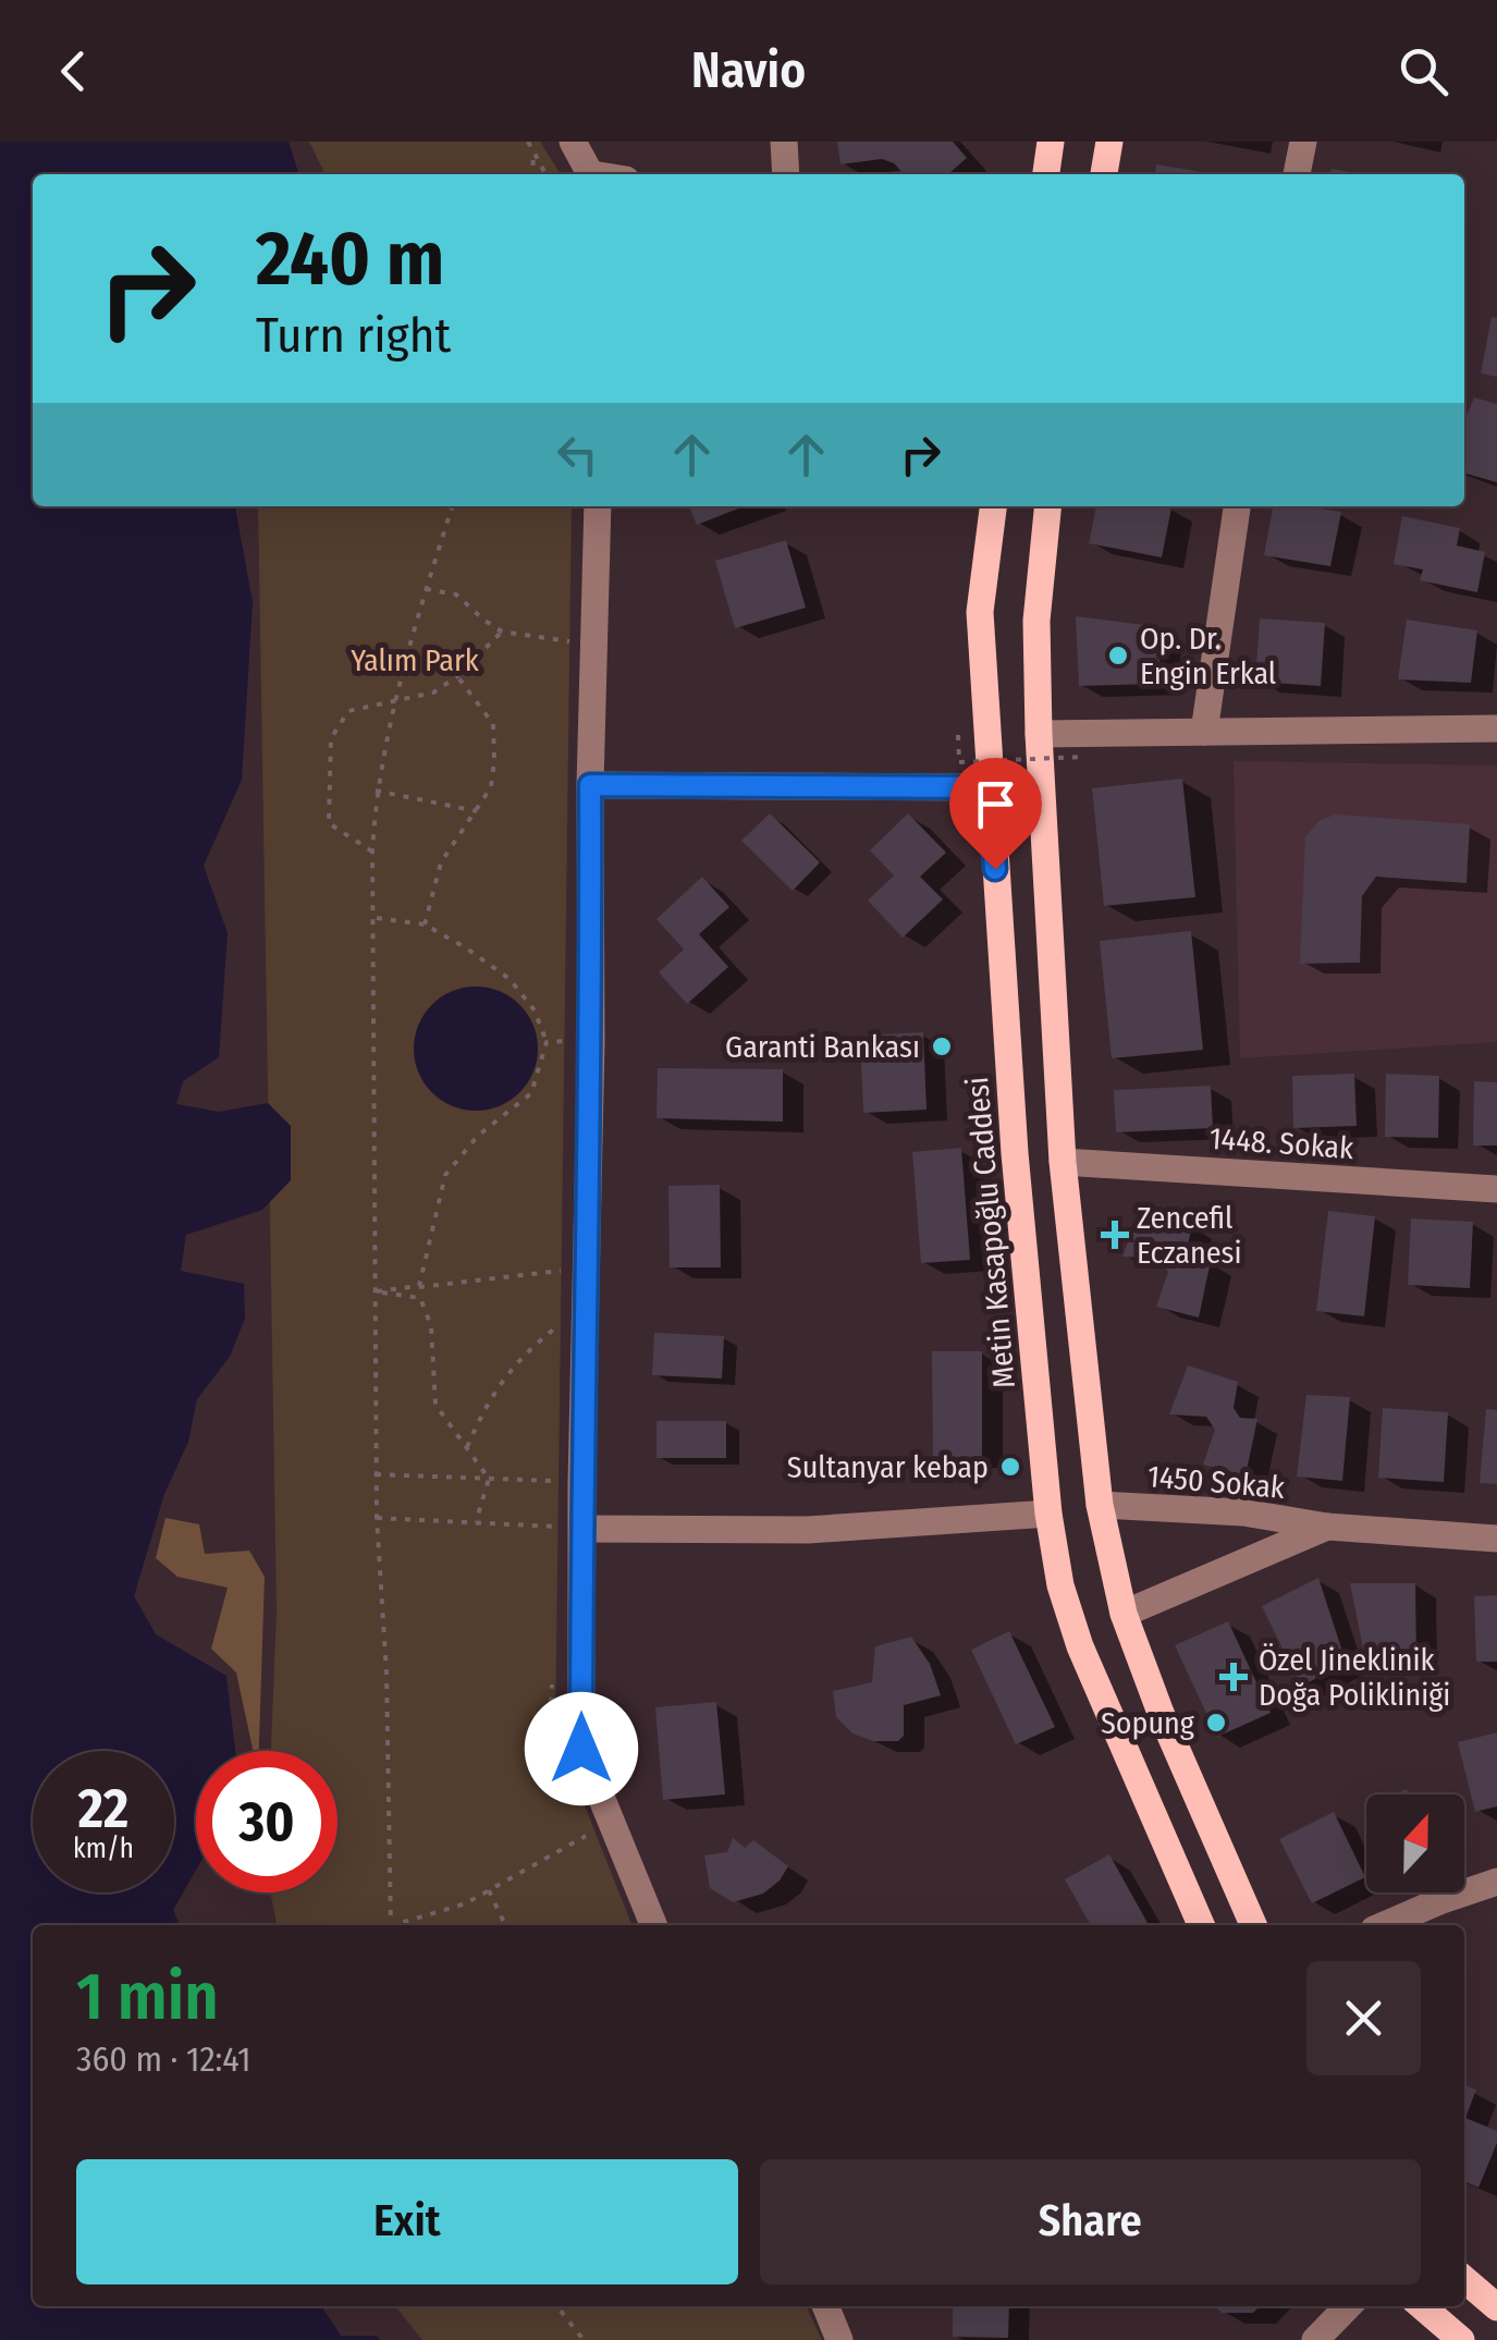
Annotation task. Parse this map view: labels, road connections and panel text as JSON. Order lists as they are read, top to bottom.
{
  "streets": {
    "main road": ["Metin Kasapoğlu Caddesi"],
    "street": ["1448. Sokak", "1450 Sokak"]
  },
  "parks": ["Yalım Park"],
  "places": {
    "other": [
      "Op. Dr. Engin Erkal",
      "Garanti Bankası",
      "Sultanyar kebap",
      "Sopung"
    ],
    "health": ["Zencefil Eczanesi", "Özel Jineklinik Doğa Polikliniği"]
  },
  "north": "top",
  "page": {
    "header": "Navio",
    "turn": ["240 m", "Turn right"],
    "speed": "22 km/h",
    "limit": "30",
    "heading": ["1 min", "360 m · 12:41"],
    "buttons": ["Exit", "Share"]
  }
}
